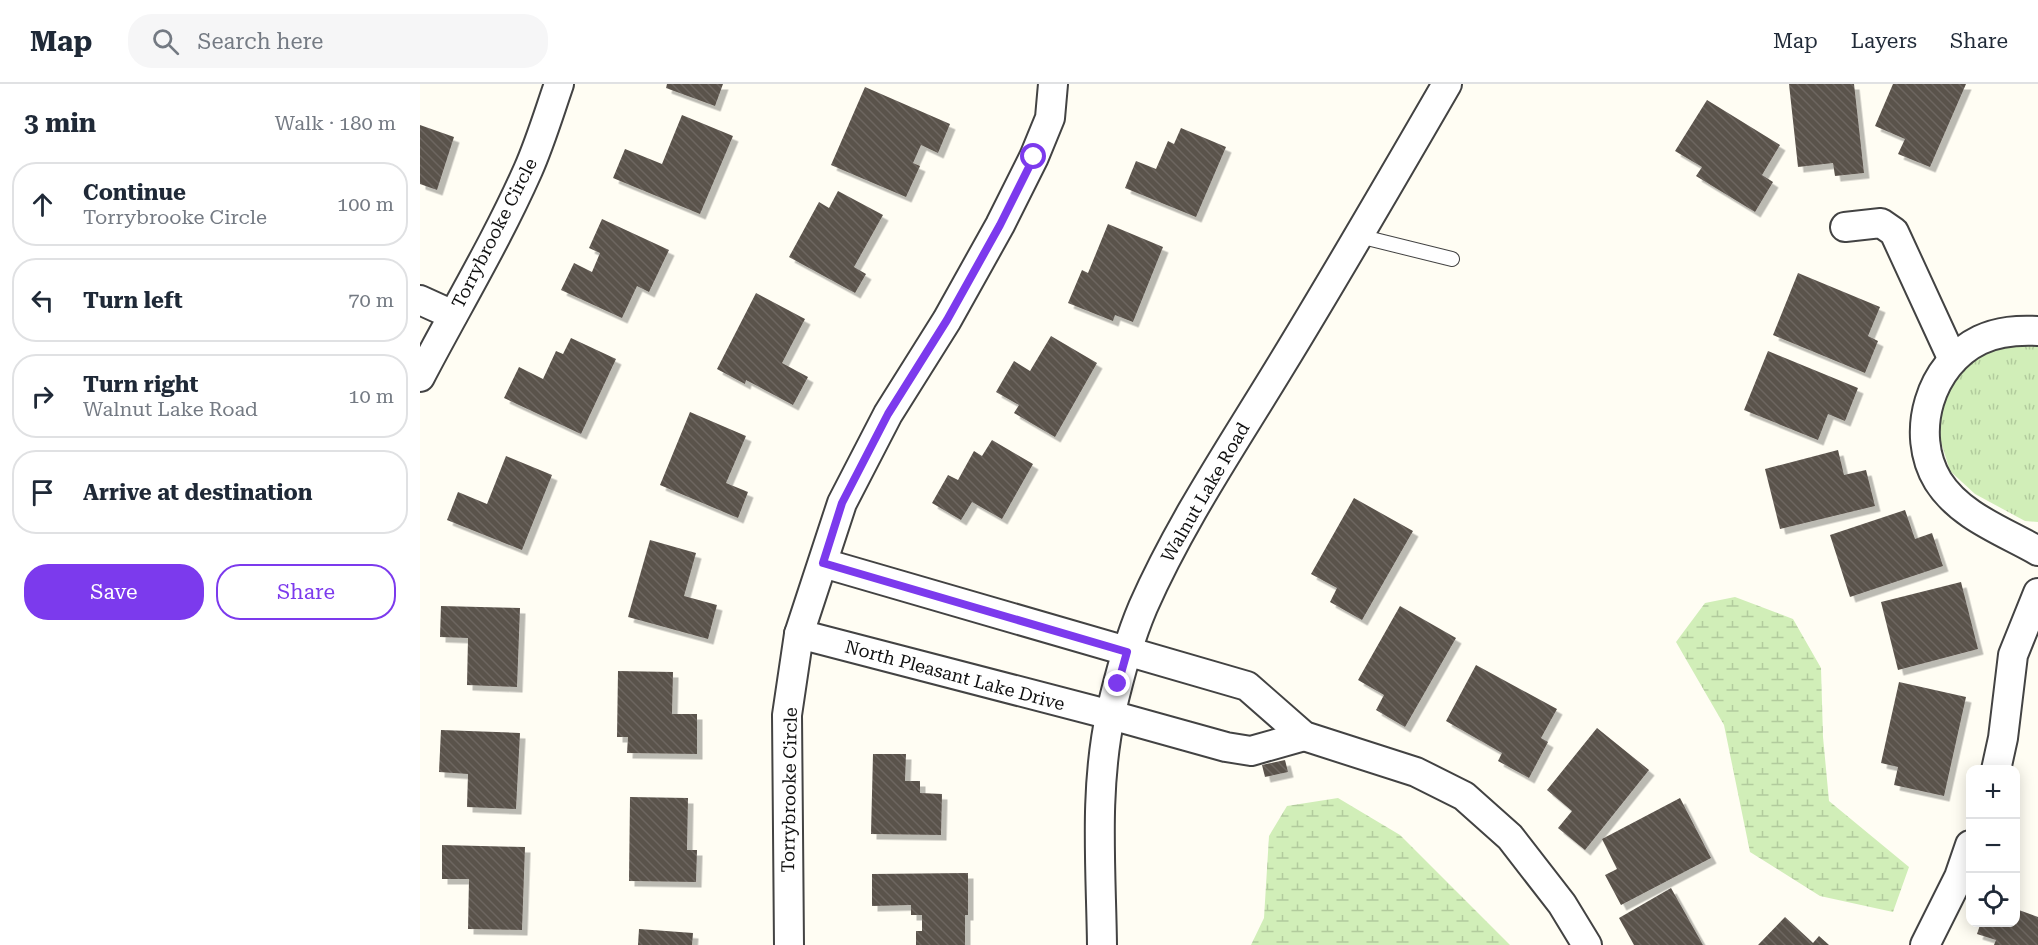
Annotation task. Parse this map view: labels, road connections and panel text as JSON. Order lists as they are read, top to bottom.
{
  "streets": {
    "street": ["Torrybrooke Circle", "Walnut Lake Road", "North Pleasant Lake Drive"]
  },
  "crossings": [
    ["Torrybrooke Circle", "North Pleasant Lake Drive"],
    ["Walnut Lake Road", "North Pleasant Lake Drive"]
  ],
  "page": {
    "header": "Map",
    "search": "Search here",
    "nav": ["Map", "Layers", "Share"],
    "heading": ["3 min", "Walk · 180 m"],
    "list": [
      ["Continue", "Torrybrooke Circle", "100 m"],
      ["Turn left", "70 m"],
      ["Turn right", "Walnut Lake Road", "10 m"],
      "Arrive at destination"
    ],
    "buttons": ["Save", "Share"],
    "map_buttons": ["+", "−"]
  }
}
